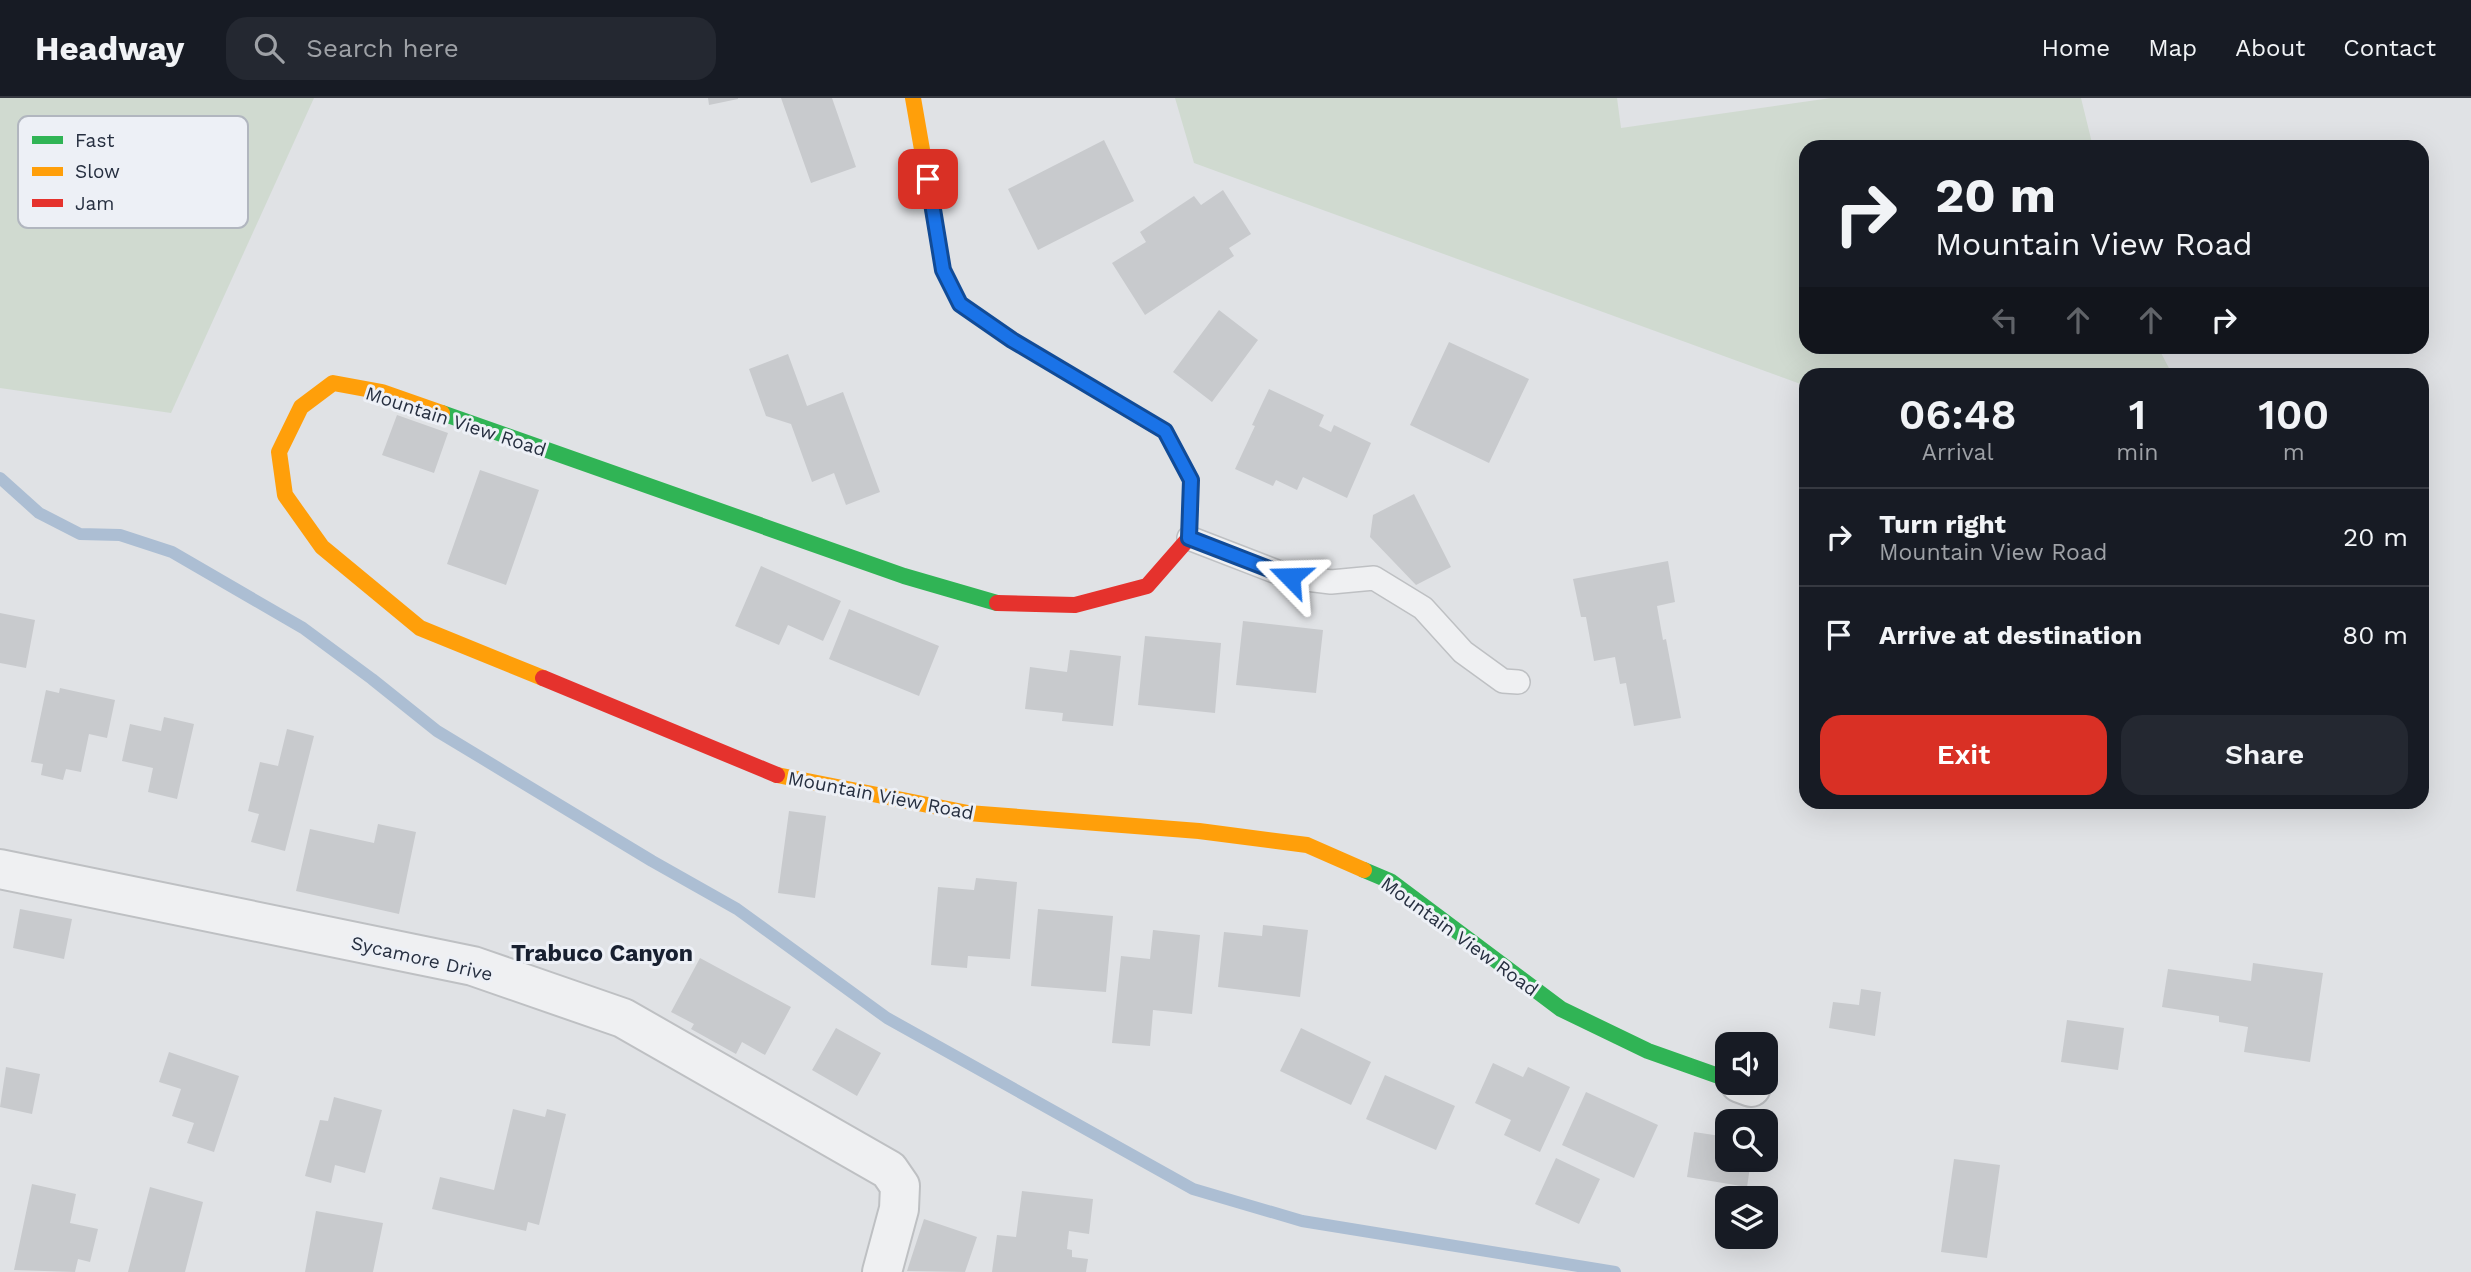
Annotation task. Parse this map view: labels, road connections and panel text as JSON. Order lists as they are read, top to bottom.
{
  "streets": {
    "street": ["Mountain View Road", "Sycamore Drive"]
  },
  "districts": ["Trabuco Canyon"],
  "legend": ["Fast", "Slow", "Jam"],
  "page": {
    "header": "Headway",
    "search": "Search here",
    "nav": [
      "Home",
      "Map",
      "About",
      "Contact"
    ],
    "turn": ["20 m", "Mountain View Road"],
    "eta": [
      "06:48",
      "Arrival",
      "1",
      "min",
      "100",
      "m"
    ],
    "list": [
      {
        "name": "Turn right",
        "note": "Mountain View Road",
        "value": "20 m"
      },
      {
        "name": "Arrive at destination",
        "value": "80 m"
      }
    ],
    "buttons": ["Exit", "Share"]
  }
}
